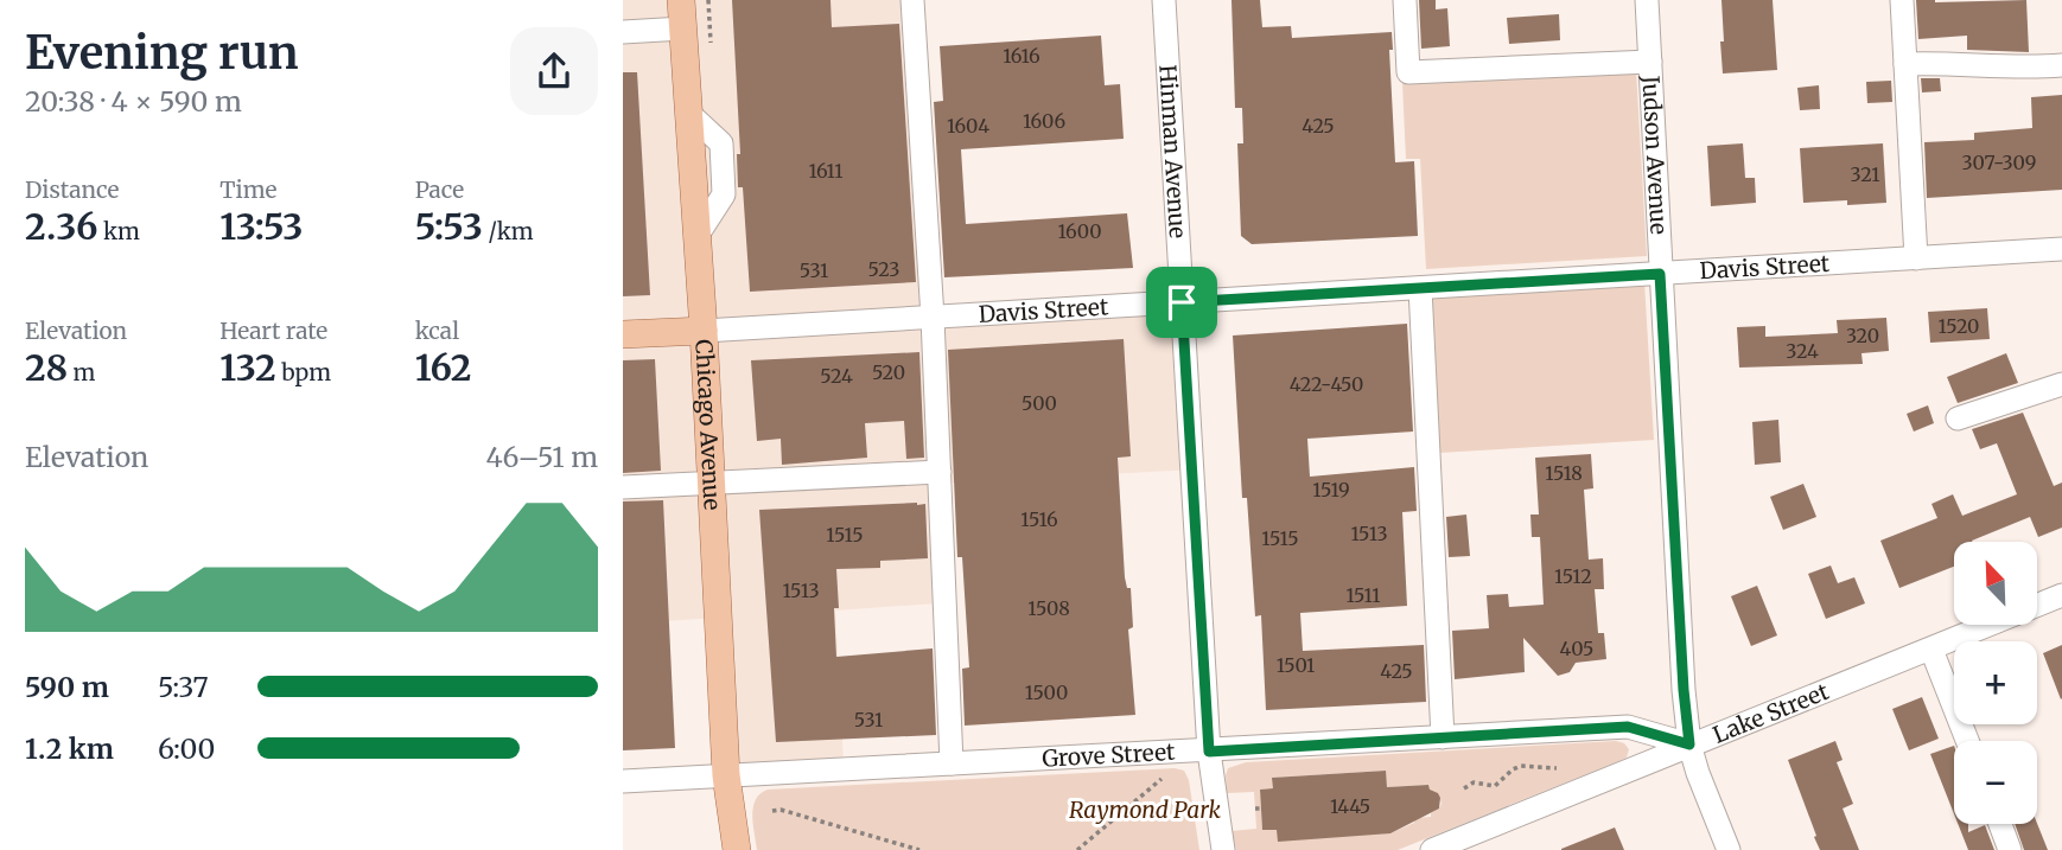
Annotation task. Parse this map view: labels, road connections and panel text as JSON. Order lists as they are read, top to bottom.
{
  "streets": {
    "main road": ["Davis Street", "Chicago Avenue"],
    "street": [
      "Hinman Avenue",
      "Judson Avenue",
      "Lake Street",
      "Grove Street"
    ]
  },
  "crossings": [
    ["Hinman Avenue", "Davis Street"],
    ["Hinman Avenue", "Grove Street"],
    ["Judson Avenue", "Davis Street"],
    ["Judson Avenue", "Lake Street"],
    ["Judson Avenue", "Grove Street"],
    ["Davis Street", "Chicago Avenue"],
    ["Chicago Avenue", "Grove Street"],
    ["Lake Street", "Grove Street"]
  ],
  "parks": ["Raymond Park"],
  "house_numbers": [
    "1616",
    "1606",
    "1604",
    "425",
    "307-309",
    "1611",
    "321",
    "1600",
    "523",
    "531",
    "1520",
    "320",
    "324",
    "520",
    "524",
    "422-450",
    "500",
    "1518",
    "1519",
    "1516",
    "1513",
    "1515",
    "1515",
    "1512",
    "1513",
    "1511",
    "1508",
    "405",
    "1501",
    "425",
    "1500",
    "531",
    "1445"
  ],
  "north": "top left",
  "page": {
    "heading": ["Evening run", "20:38 · 4 × 590 m"],
    "stats": [
      ["Distance", "2.36 km"],
      ["Time", "13:53"],
      ["Pace", "5:53 /km"],
      ["Elevation", "28 m"],
      ["Heart rate", "132 bpm"],
      ["kcal", "162"]
    ],
    "chart": ["Elevation", "46–51 m"],
    "map_buttons": ["+", "−"],
    "list": [
      {
        "name": "590 m",
        "note": "5:37"
      },
      {
        "name": "1.2 km",
        "note": "6:00"
      }
    ]
  }
}
